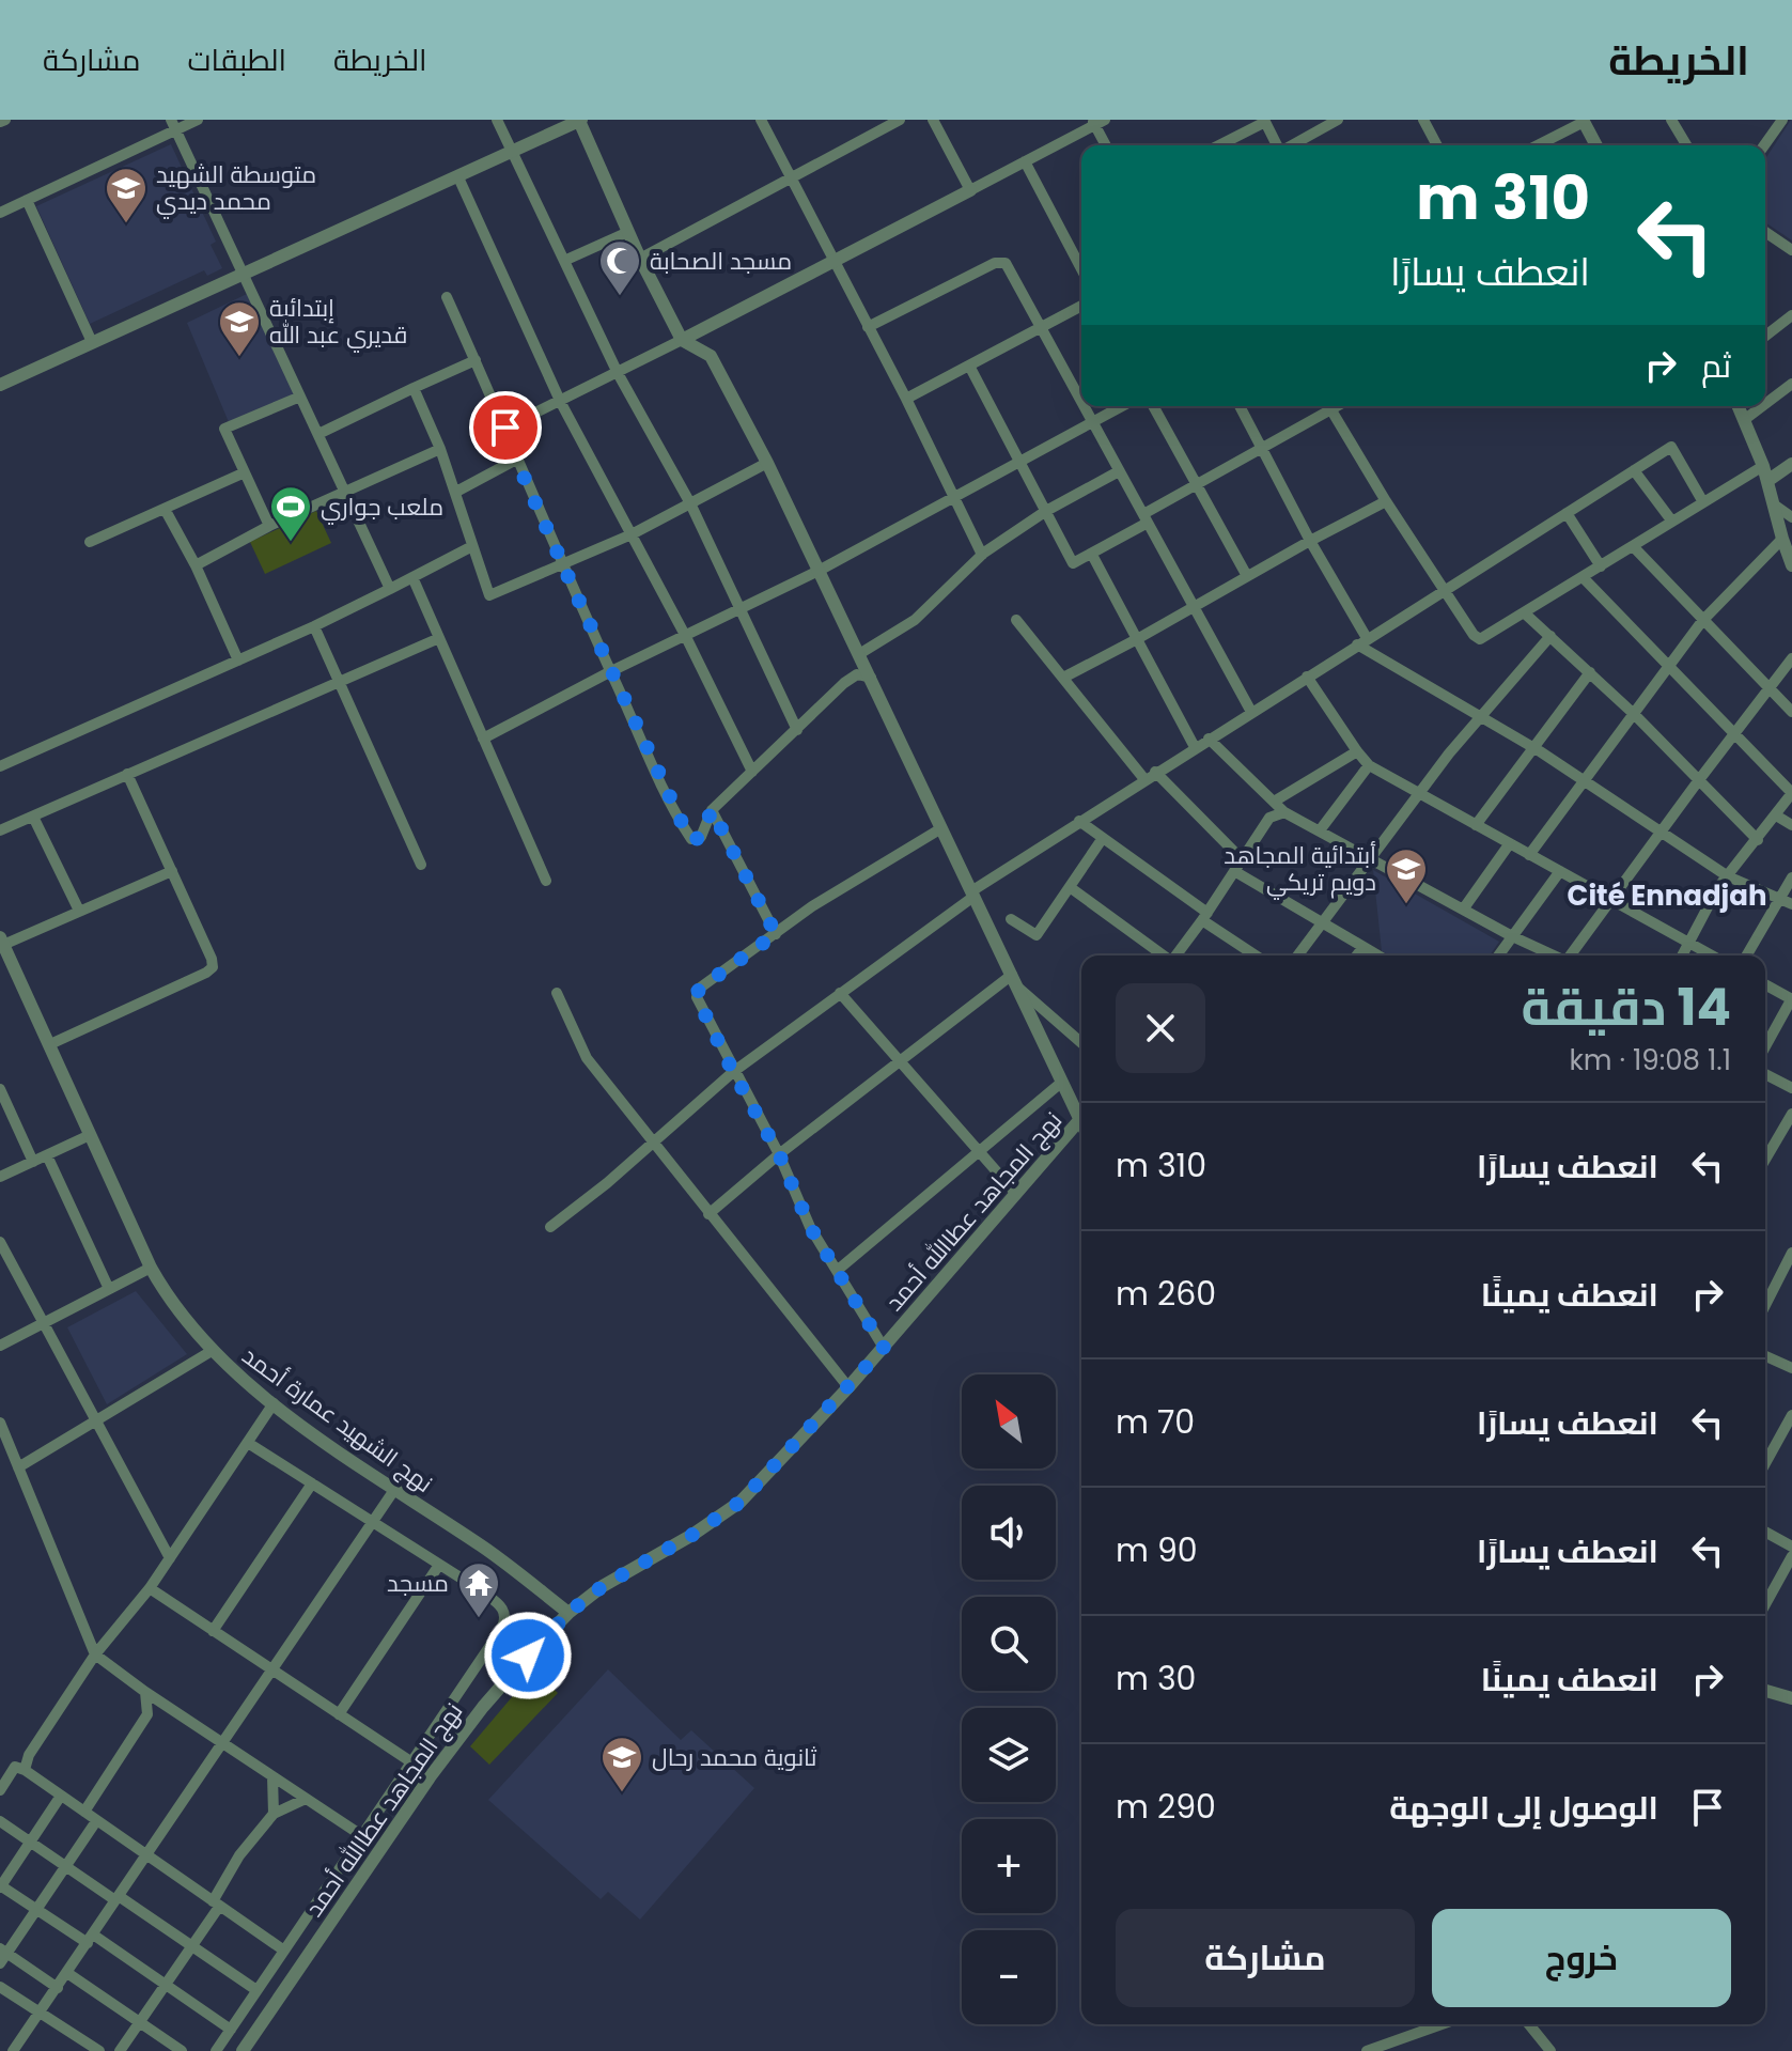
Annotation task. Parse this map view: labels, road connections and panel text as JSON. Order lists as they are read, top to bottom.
{
  "streets": {
    "street": ["نهج المجاهد عطاالله أحمد", "نهج الشهيد عمارة أحمد"]
  },
  "crossings": [
    ["نهج المجاهد عطاالله أحمد", "نهج الشهيد عمارة أحمد"]
  ],
  "districts": ["Cité Ennadjah"],
  "places": {
    "school or university": [
      "متوسطة الشهيد محمد ديدي",
      "إبتدائية قديري عبد الله",
      "أبتدائية المجاهد دويم تريكي",
      "ثانوية محمد رحال"
    ],
    "mosque": ["مسجد الصحابة"],
    "sports": ["ملعب جواري"],
    "temple": ["مسجد"]
  },
  "north": "top left",
  "page": {
    "header": "الخريطة",
    "nav": ["الخريطة", "الطبقات", "مشاركة"],
    "turn": ["310 m", "انعطف يسارًا"],
    "then": "ثم",
    "heading": ["14 دقيقة", "1.1 km · 19:08"],
    "list": [
      {
        "name": "انعطف يسارًا",
        "value": "310 m"
      },
      {
        "name": "انعطف يمينًا",
        "value": "260 m"
      },
      {
        "name": "انعطف يسارًا",
        "value": "70 m"
      },
      {
        "name": "انعطف يسارًا",
        "value": "90 m"
      },
      {
        "name": "انعطف يمينًا",
        "value": "30 m"
      },
      {
        "name": "الوصول إلى الوجهة",
        "value": "290 m"
      }
    ],
    "map_buttons": ["+", "−"],
    "buttons": ["خروج", "مشاركة"]
  }
}
